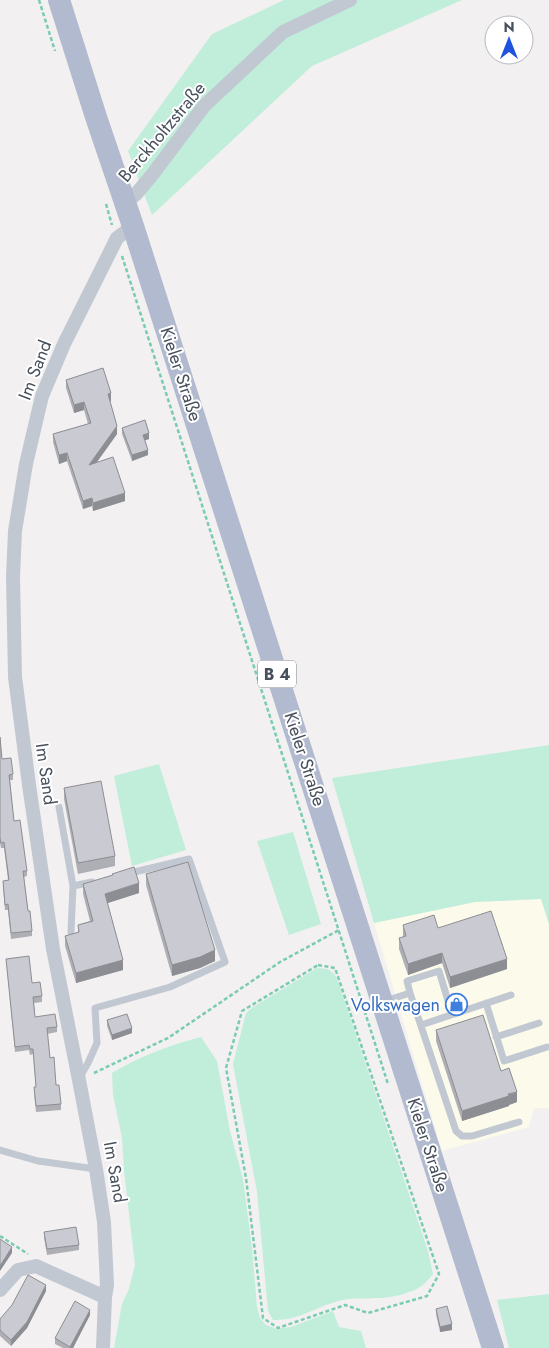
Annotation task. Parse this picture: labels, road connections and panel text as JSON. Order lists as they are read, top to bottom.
{
  "streets": {
    "main road": ["Kieler Straße", "B 4"],
    "street": ["Berckholtzstraße", "Im Sand"]
  },
  "crossings": [
    ["Berckholtzstraße", "Kieler Straße"],
    ["Im Sand", "Kieler Straße"]
  ],
  "places": {
    "shop": ["Volkswagen"]
  },
  "north": "top"
}
